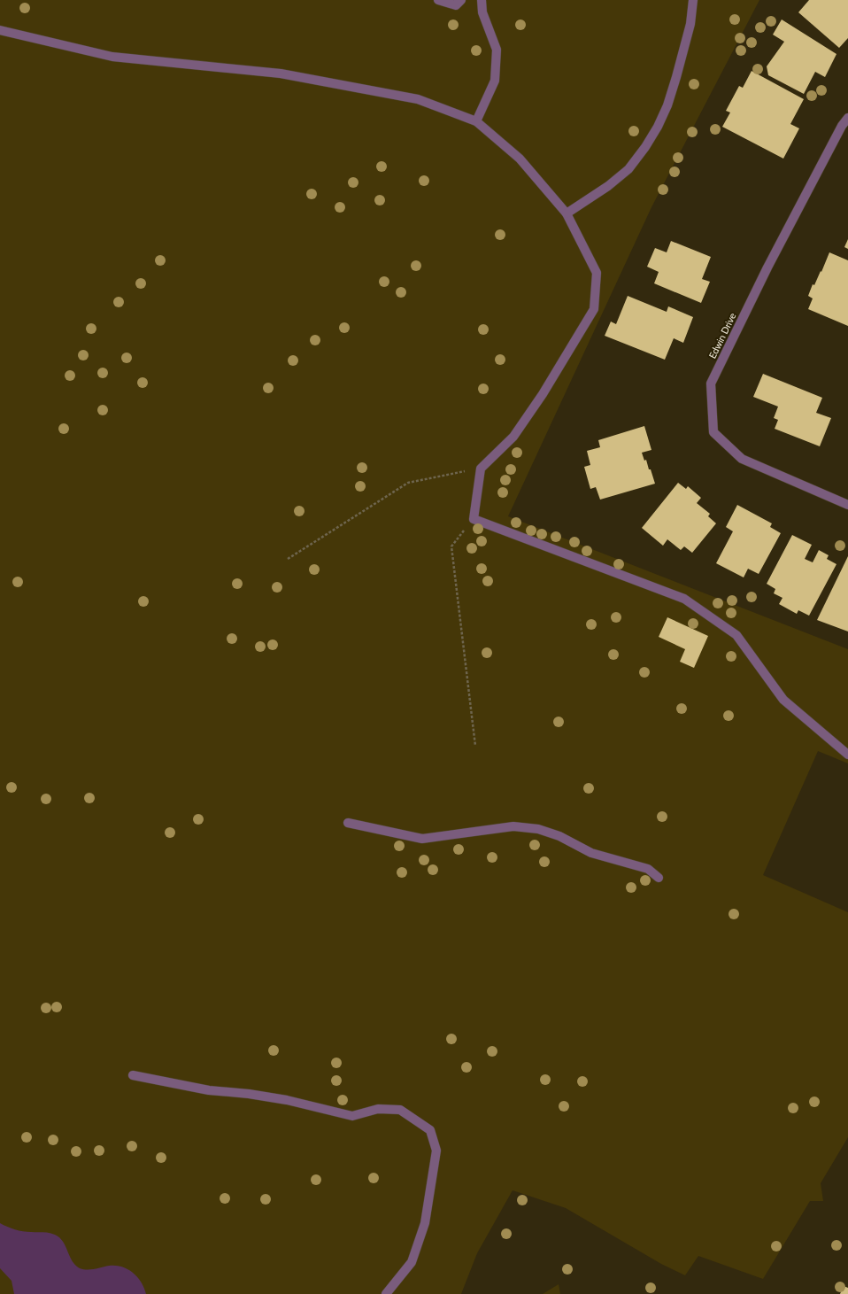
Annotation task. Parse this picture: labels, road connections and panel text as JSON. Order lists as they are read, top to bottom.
{
  "streets": {
    "street": ["Edwin Drive"]
  }
}
